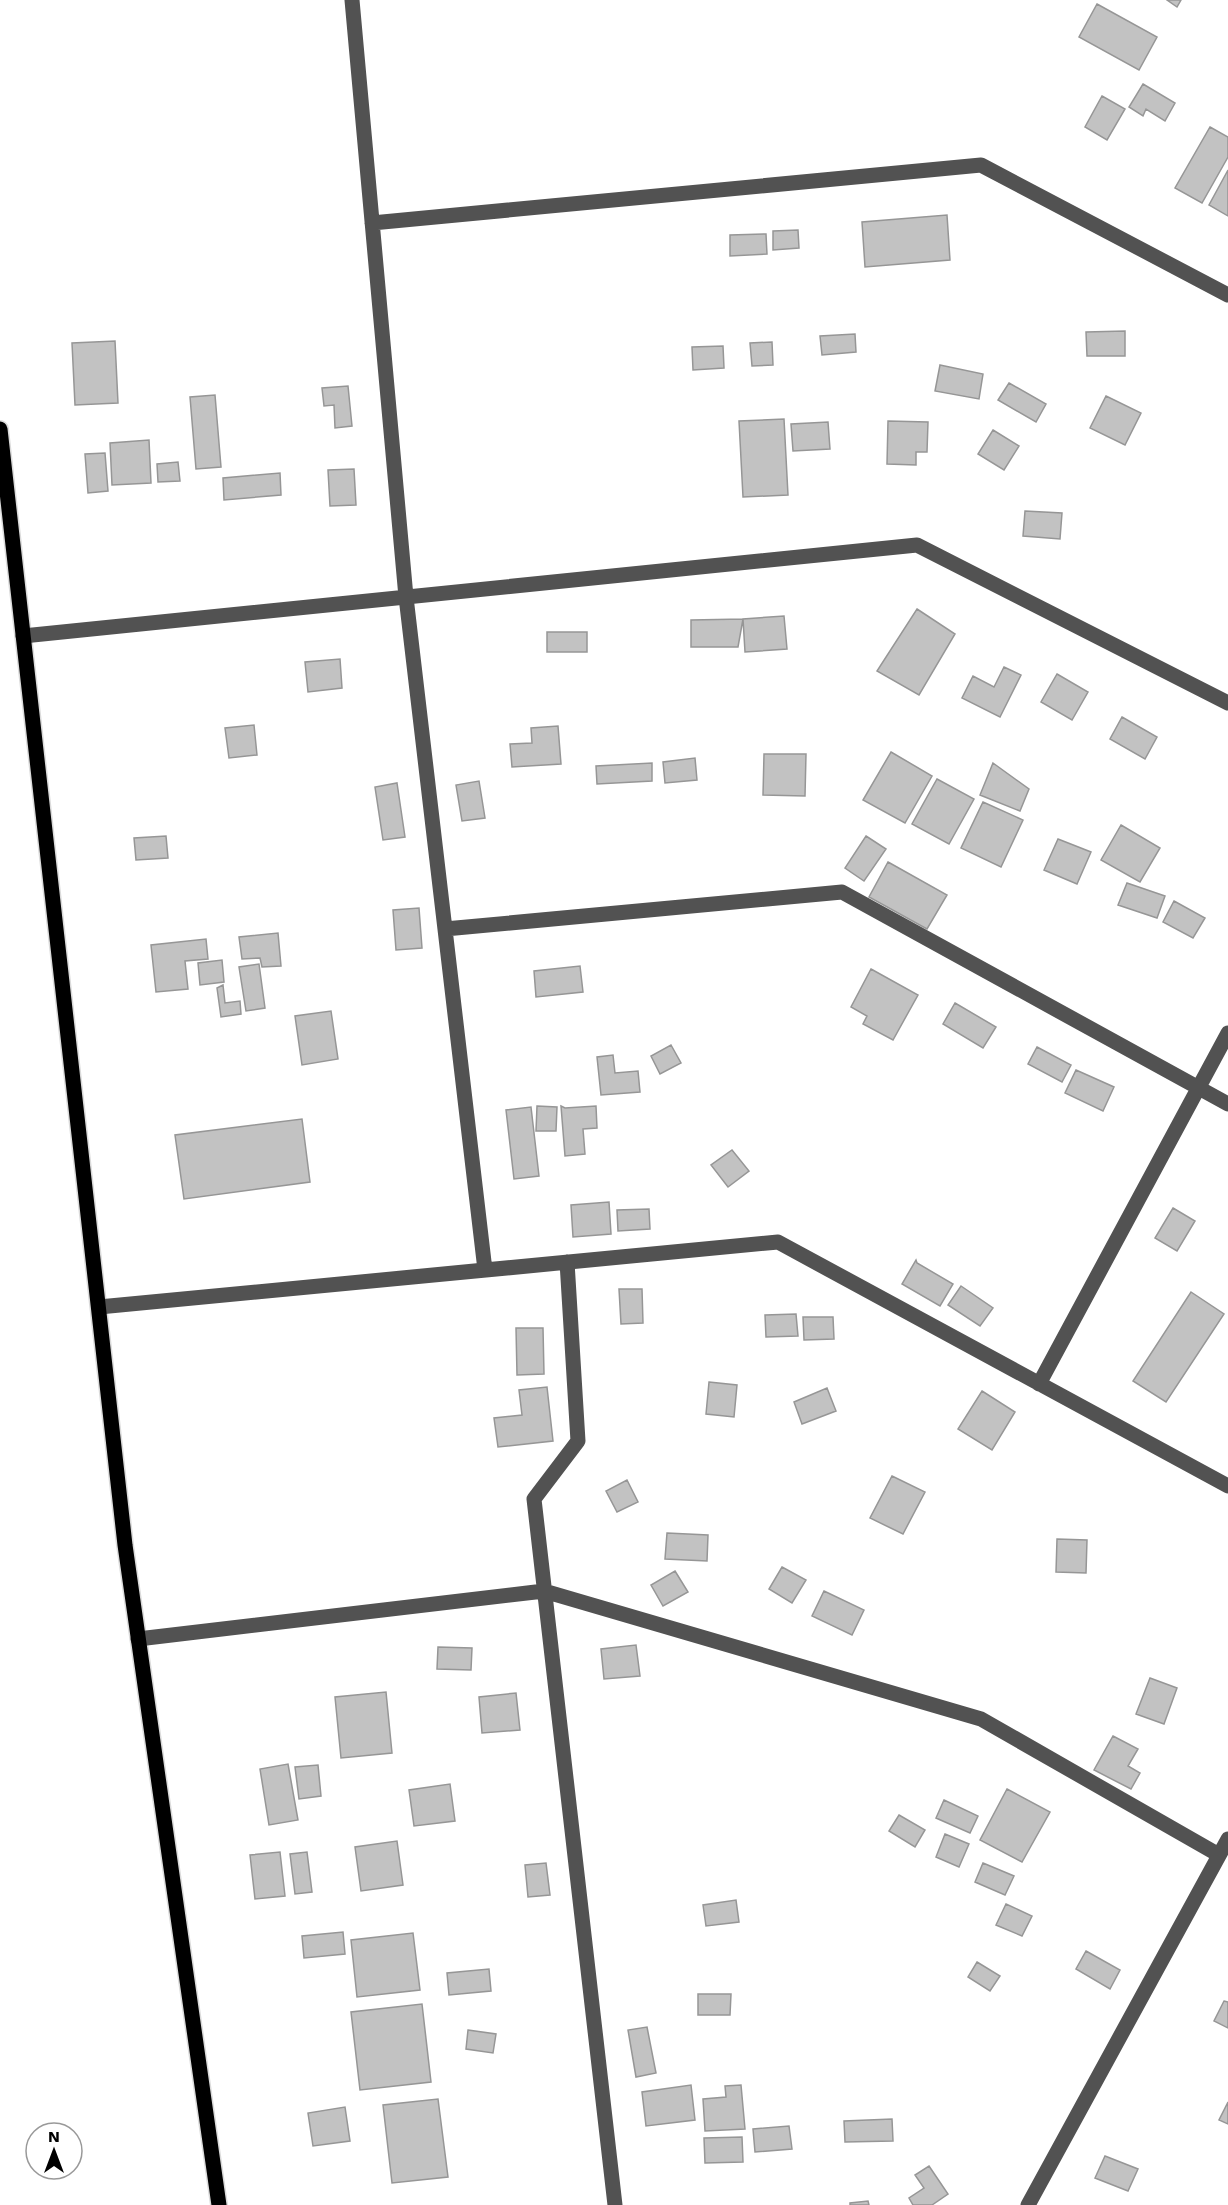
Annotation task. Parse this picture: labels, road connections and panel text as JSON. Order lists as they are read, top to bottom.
{
  "north": "top"
}
